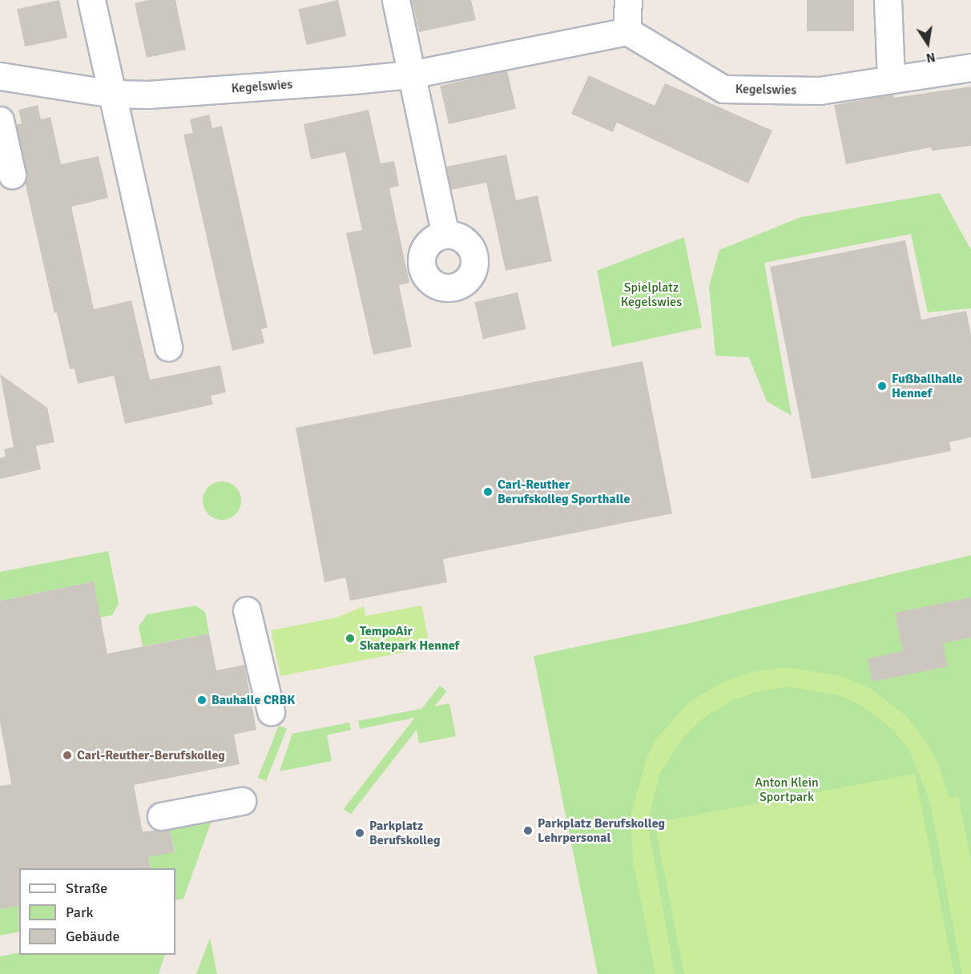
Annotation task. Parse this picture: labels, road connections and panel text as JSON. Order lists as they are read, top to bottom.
{
  "streets": {
    "street": ["Kegelswies"]
  },
  "parks": ["Spielplatz Kegelswies", "Anton Klein Sportpark"],
  "places": [
    "Fußballhalle Hennef",
    "Carl-Reuther Berufskolleg Sporthalle",
    "TempoAir Skatepark Hennef",
    "Bauhalle CRBK",
    "Carl-Reuther-Berufskolleg",
    "Parkplatz Berufskolleg Lehrpersonal",
    "Parkplatz Berufskolleg"
  ],
  "legend": ["Straße", "Park", "Gebäude"],
  "north": "bottom"
}
